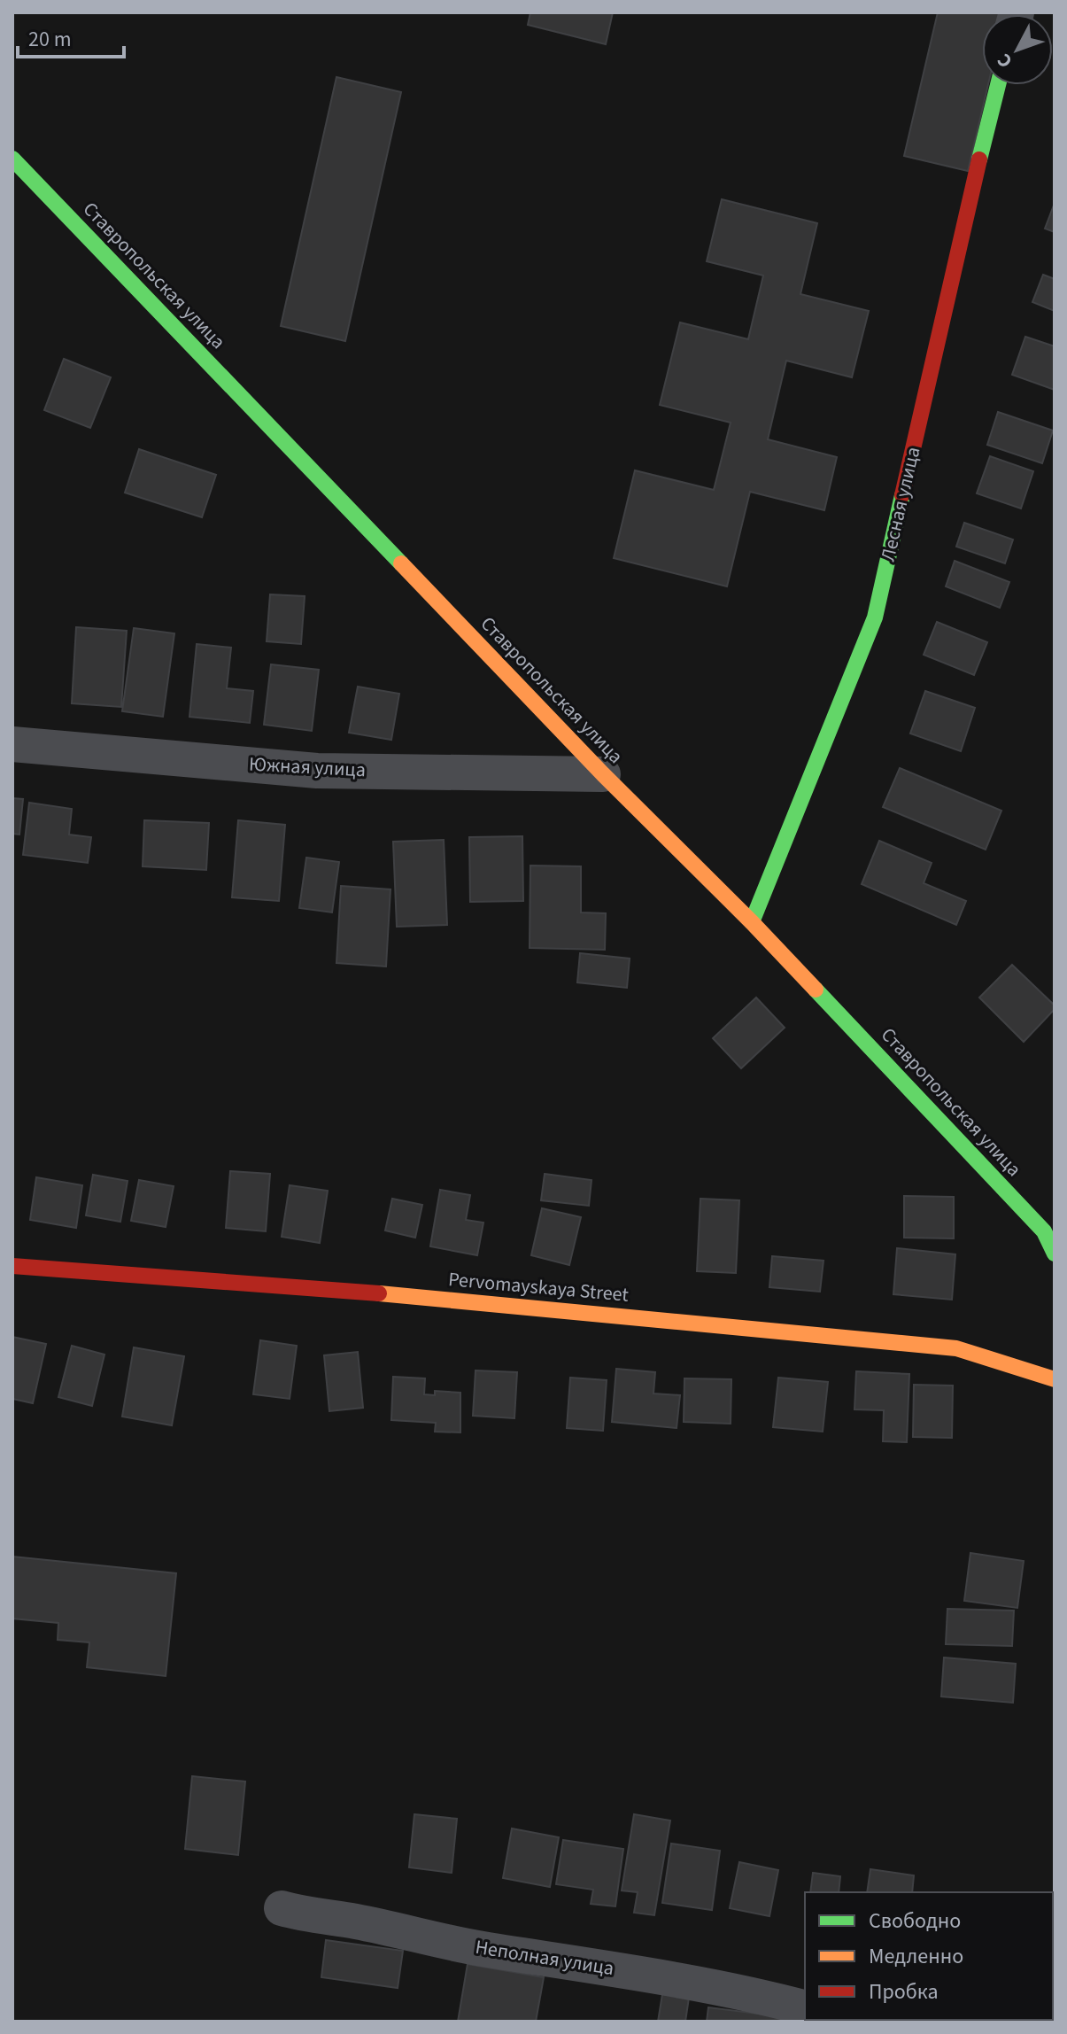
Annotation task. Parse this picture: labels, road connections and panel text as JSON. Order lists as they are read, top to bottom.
{
  "streets": {
    "street": [
      "Ставропольская улица",
      "Лесная улица",
      "Южная улица",
      "Pervomayskaya Street",
      "Неполная улица"
    ]
  },
  "crossings": [
    ["Ставропольская улица", "Лесная улица"],
    ["Ставропольская улица", "Южная улица"]
  ],
  "legend": ["Свободно", "Медленно", "Пробка"],
  "scale_bar": "20 m",
  "north": "bottom left"
}
